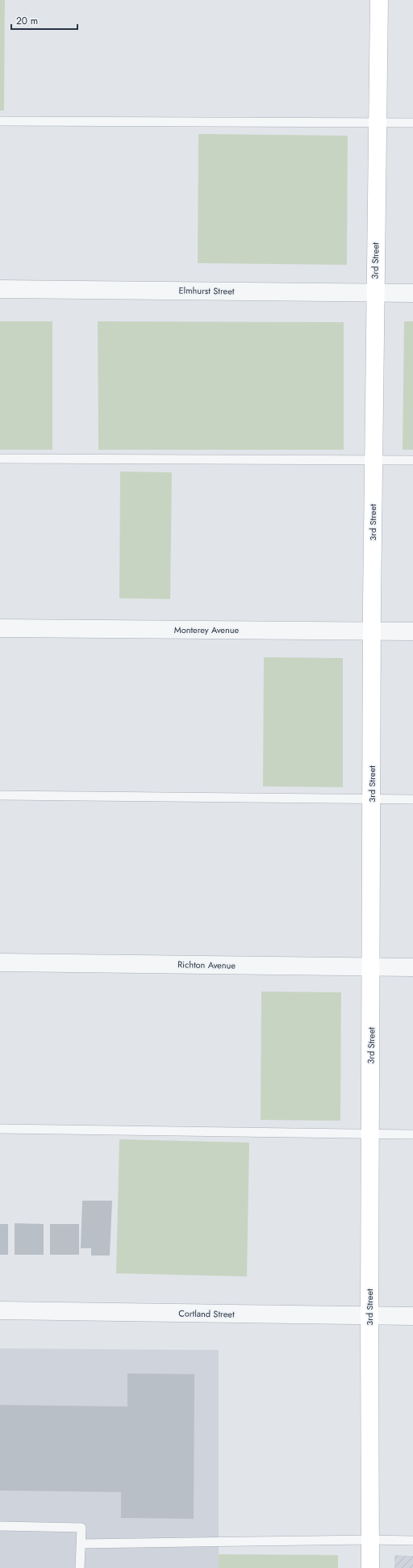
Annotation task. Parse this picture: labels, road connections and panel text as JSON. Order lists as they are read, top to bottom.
{
  "streets": {
    "street": [
      "3rd Street",
      "Elmhurst Street",
      "Monterey Avenue",
      "Richton Avenue",
      "Cortland Street"
    ]
  },
  "crossings": [
    ["3rd Street", "Elmhurst Street"],
    ["3rd Street", "Monterey Avenue"],
    ["3rd Street", "Richton Avenue"],
    ["3rd Street", "Cortland Street"]
  ],
  "scale_bar": "20 m"
}
